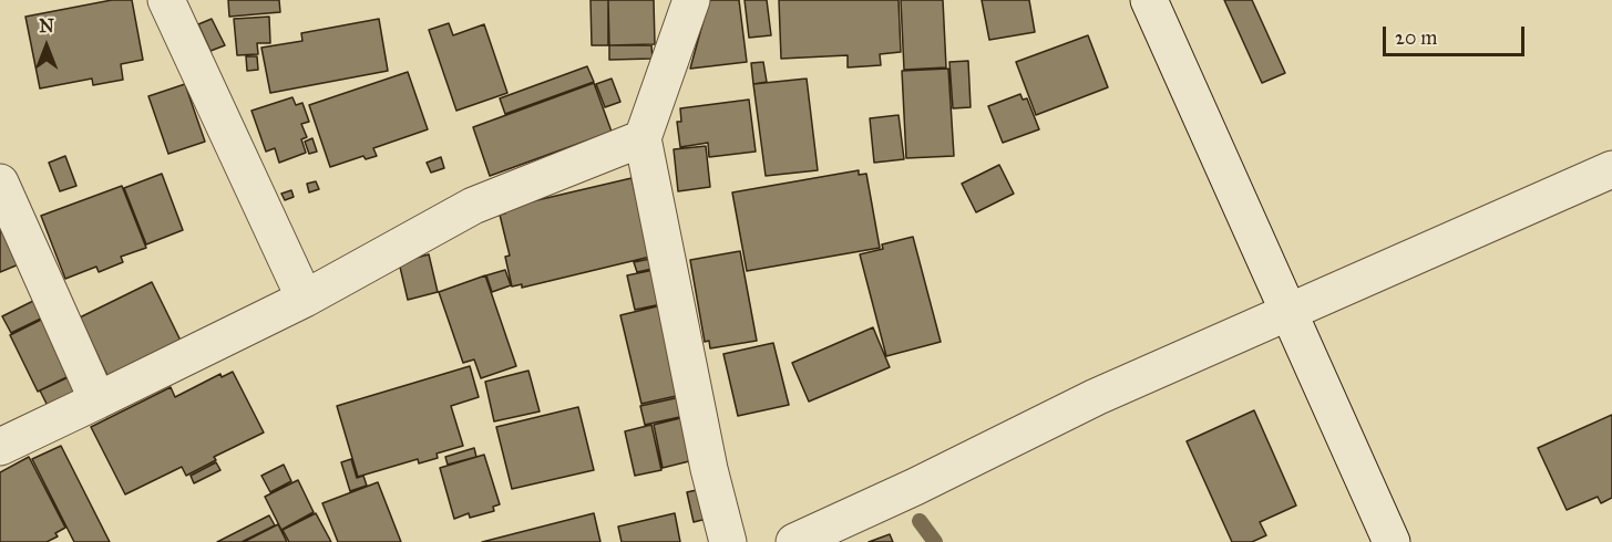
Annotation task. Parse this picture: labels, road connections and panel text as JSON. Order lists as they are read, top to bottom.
{
  "scale_bar": "20 m",
  "north": "top"
}
